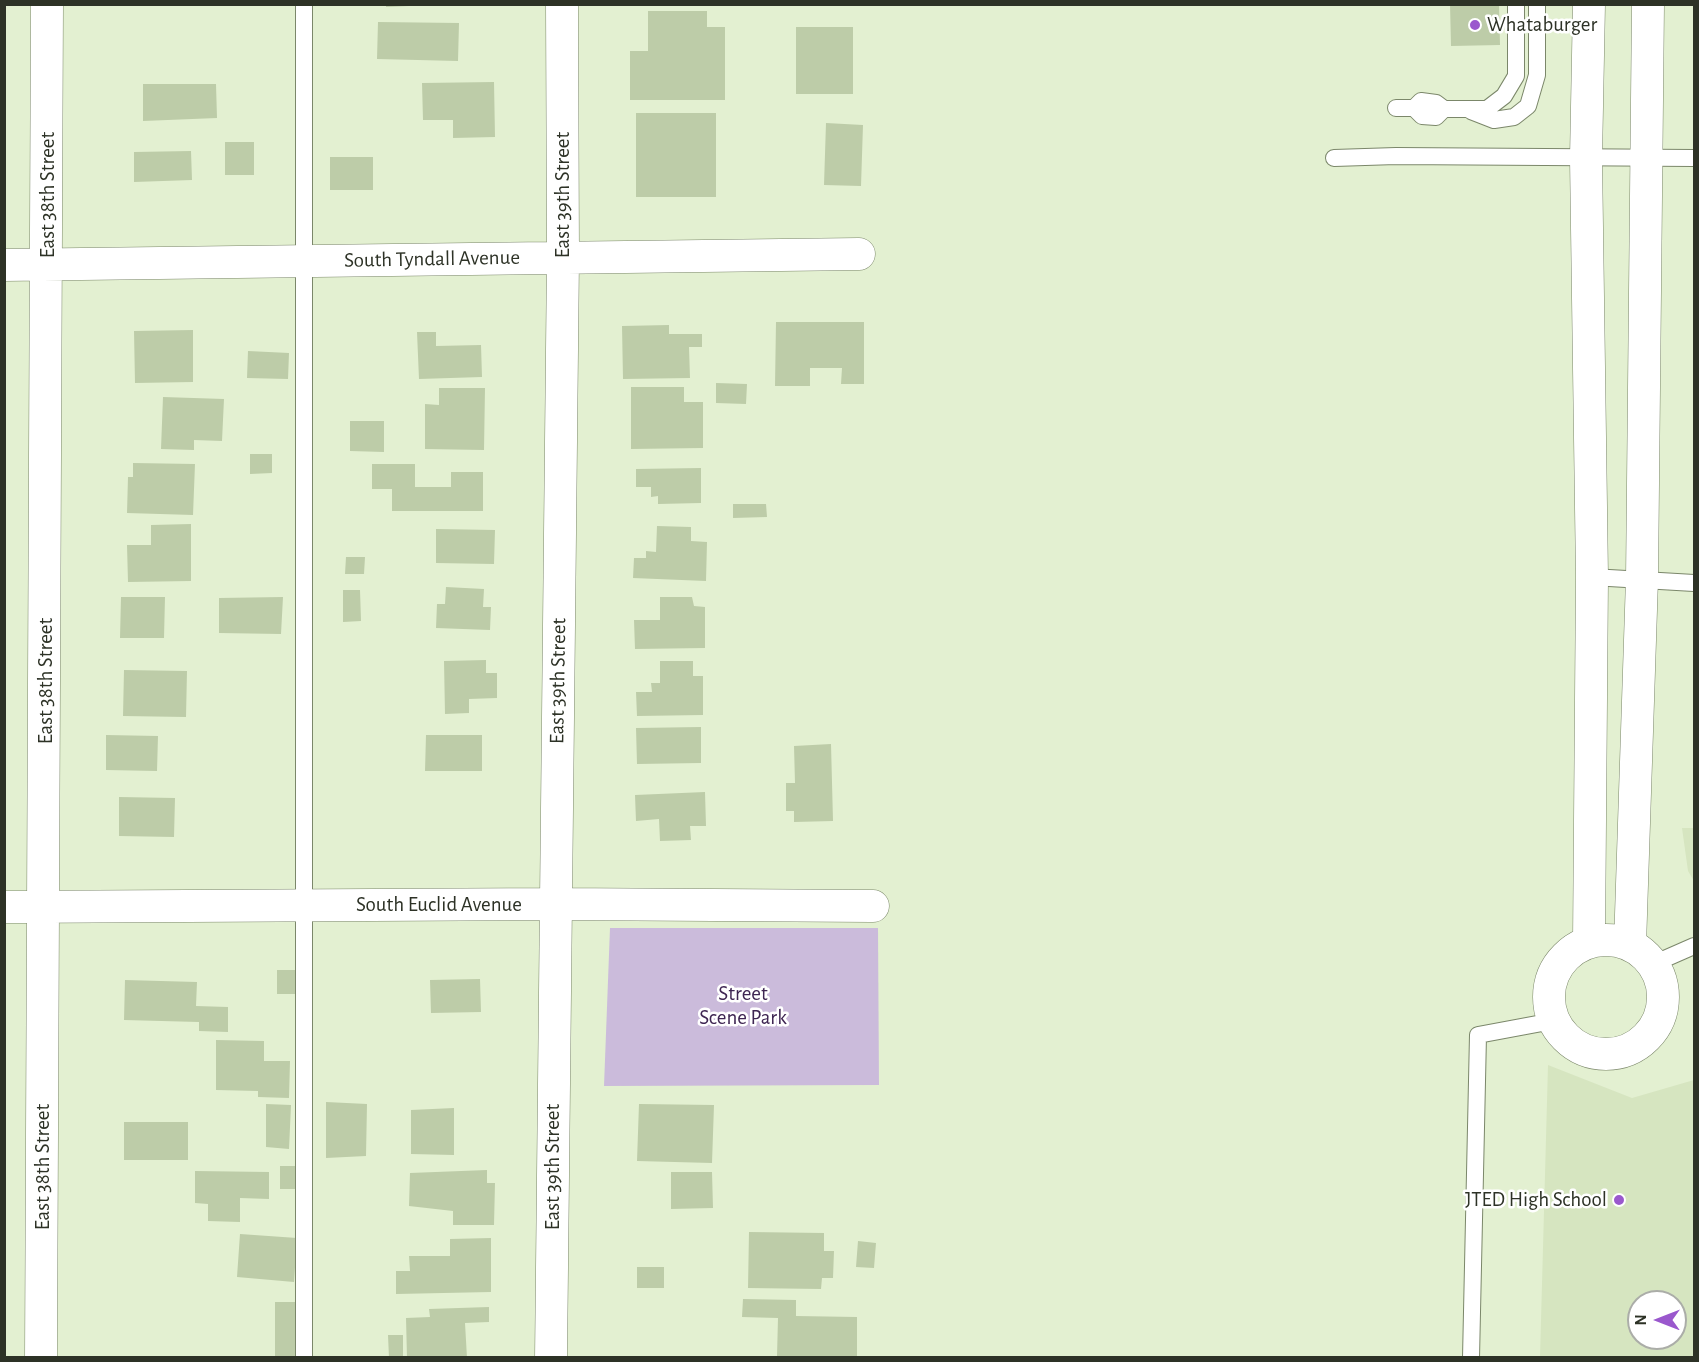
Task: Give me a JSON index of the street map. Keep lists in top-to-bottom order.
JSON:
{
  "streets": {
    "street": [
      "East 38th Street",
      "East 39th Street",
      "South Tyndall Avenue",
      "South Euclid Avenue"
    ]
  },
  "crossings": [
    ["East 38th Street", "South Tyndall Avenue"],
    ["East 38th Street", "South Euclid Avenue"],
    ["East 39th Street", "South Tyndall Avenue"],
    ["East 39th Street", "South Euclid Avenue"]
  ],
  "parks": ["Street Scene Park"],
  "places": ["Whataburger", "JTED High School"],
  "north": "left"
}
